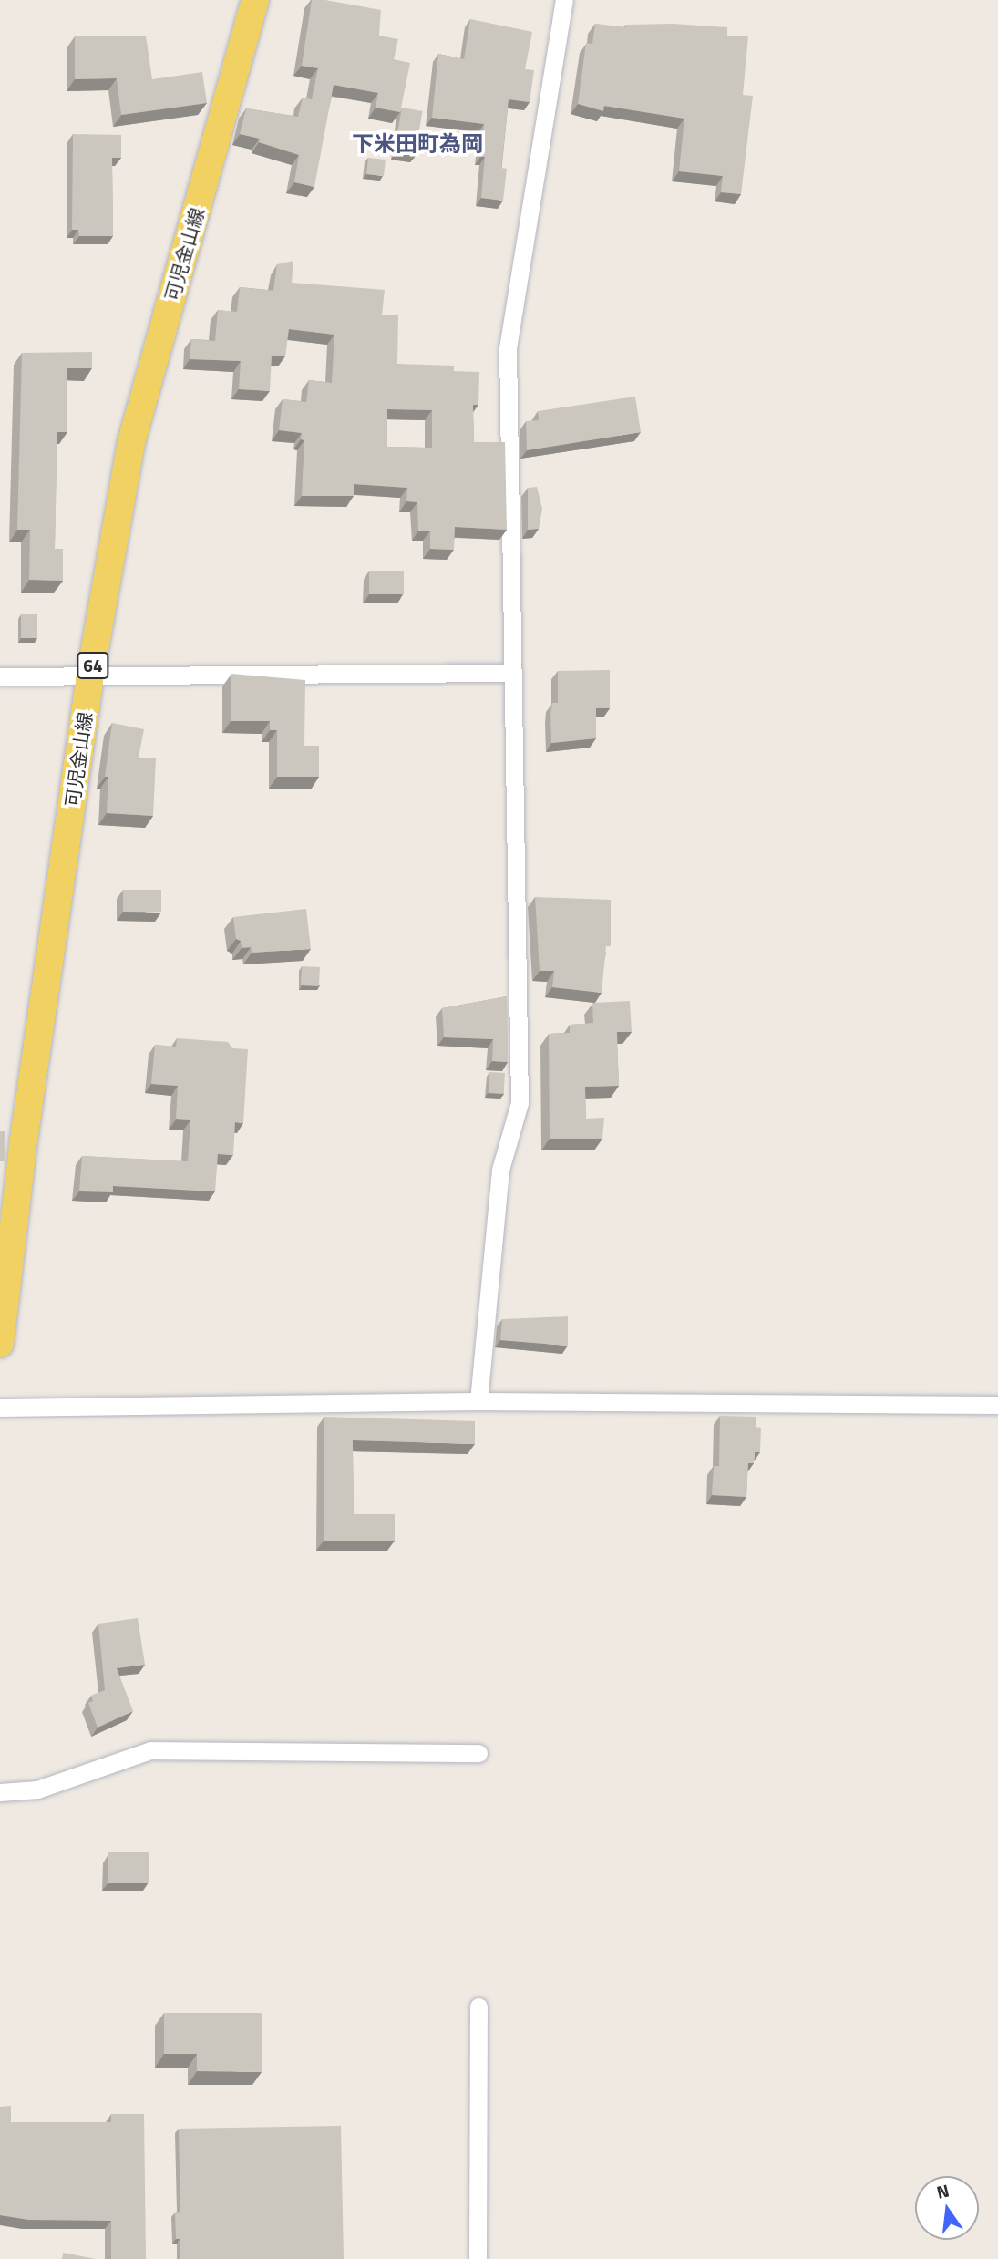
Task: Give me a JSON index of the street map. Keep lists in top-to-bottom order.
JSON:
{
  "streets": {
    "main road": ["可児金山線", "64"]
  },
  "districts": ["下米田町為岡"],
  "north": "top"
}
